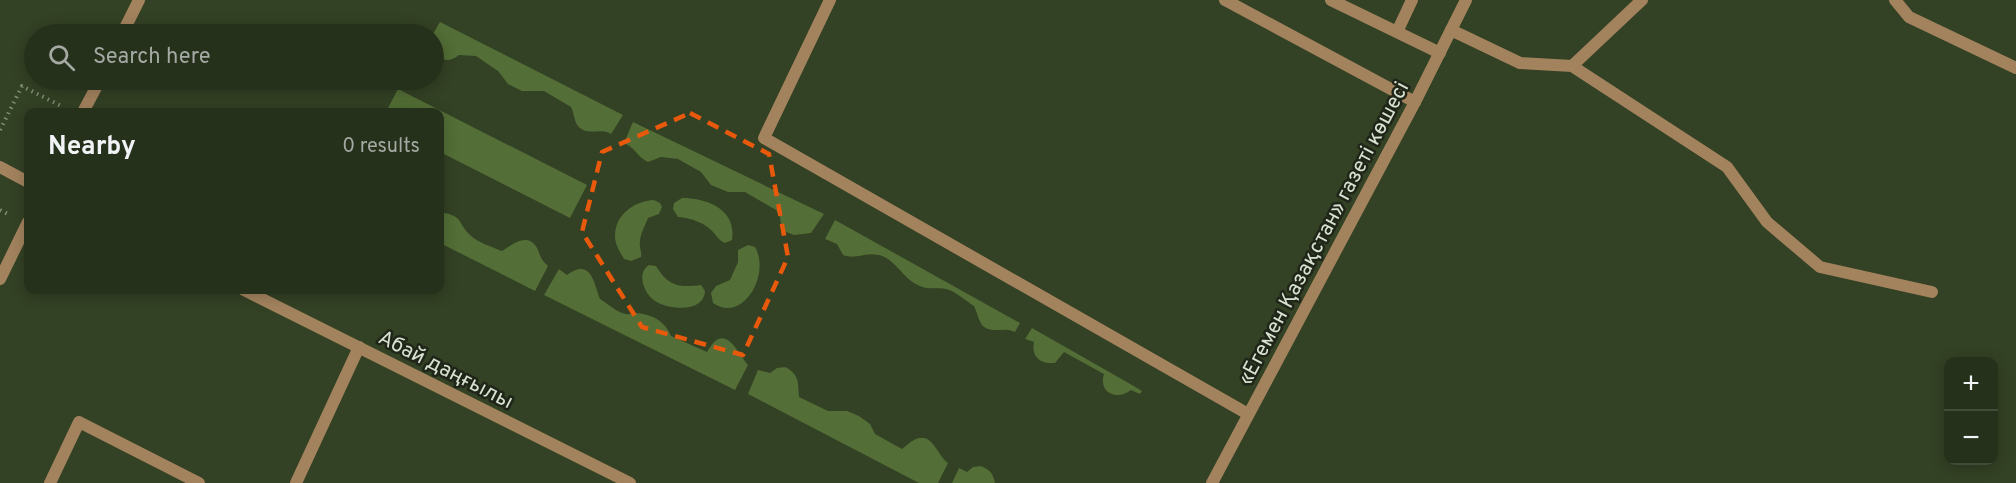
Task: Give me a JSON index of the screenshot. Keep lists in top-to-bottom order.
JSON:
{
  "streets": {
    "street": ["«Егемен Қазақстан» газеті көшесі", "Абай даңғылы"]
  },
  "page": {
    "search": "Search here",
    "heading": ["Nearby", "0 results"],
    "map_buttons": ["+", "−"]
  }
}
